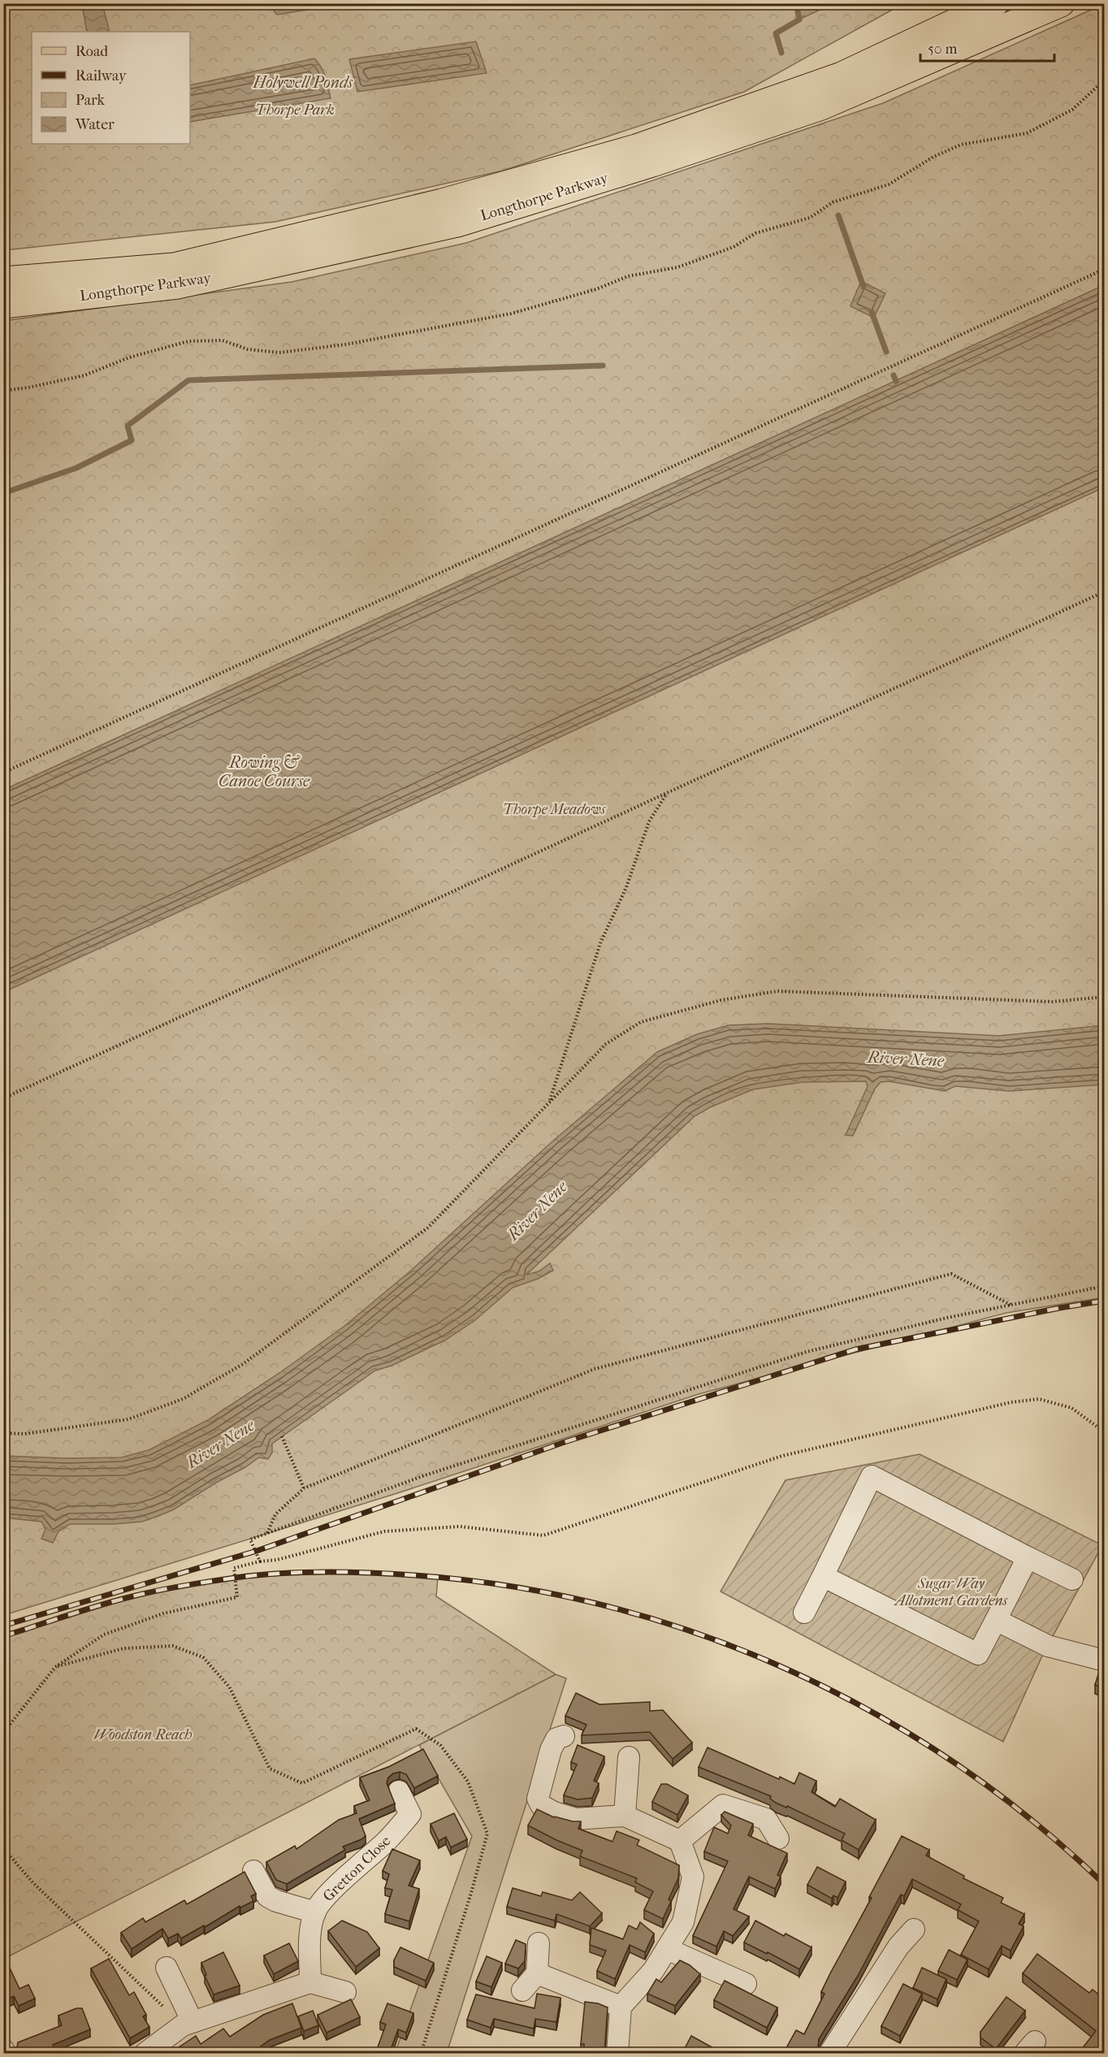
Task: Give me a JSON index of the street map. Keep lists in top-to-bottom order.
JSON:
{
  "streets": {
    "main road": ["Longthorpe Parkway"],
    "street": ["Gretton Close"]
  },
  "water": ["Holywell Ponds", "Rowing & Canoe Course", "River Nene"],
  "parks": [
    "Thorpe Park",
    "Thorpe Meadows",
    "Sugar Way Allotment Gardens",
    "Woodston Reach"
  ],
  "legend": [
    "Road",
    "Railway",
    "Park",
    "Water"
  ],
  "scale_bar": "50 m"
}
